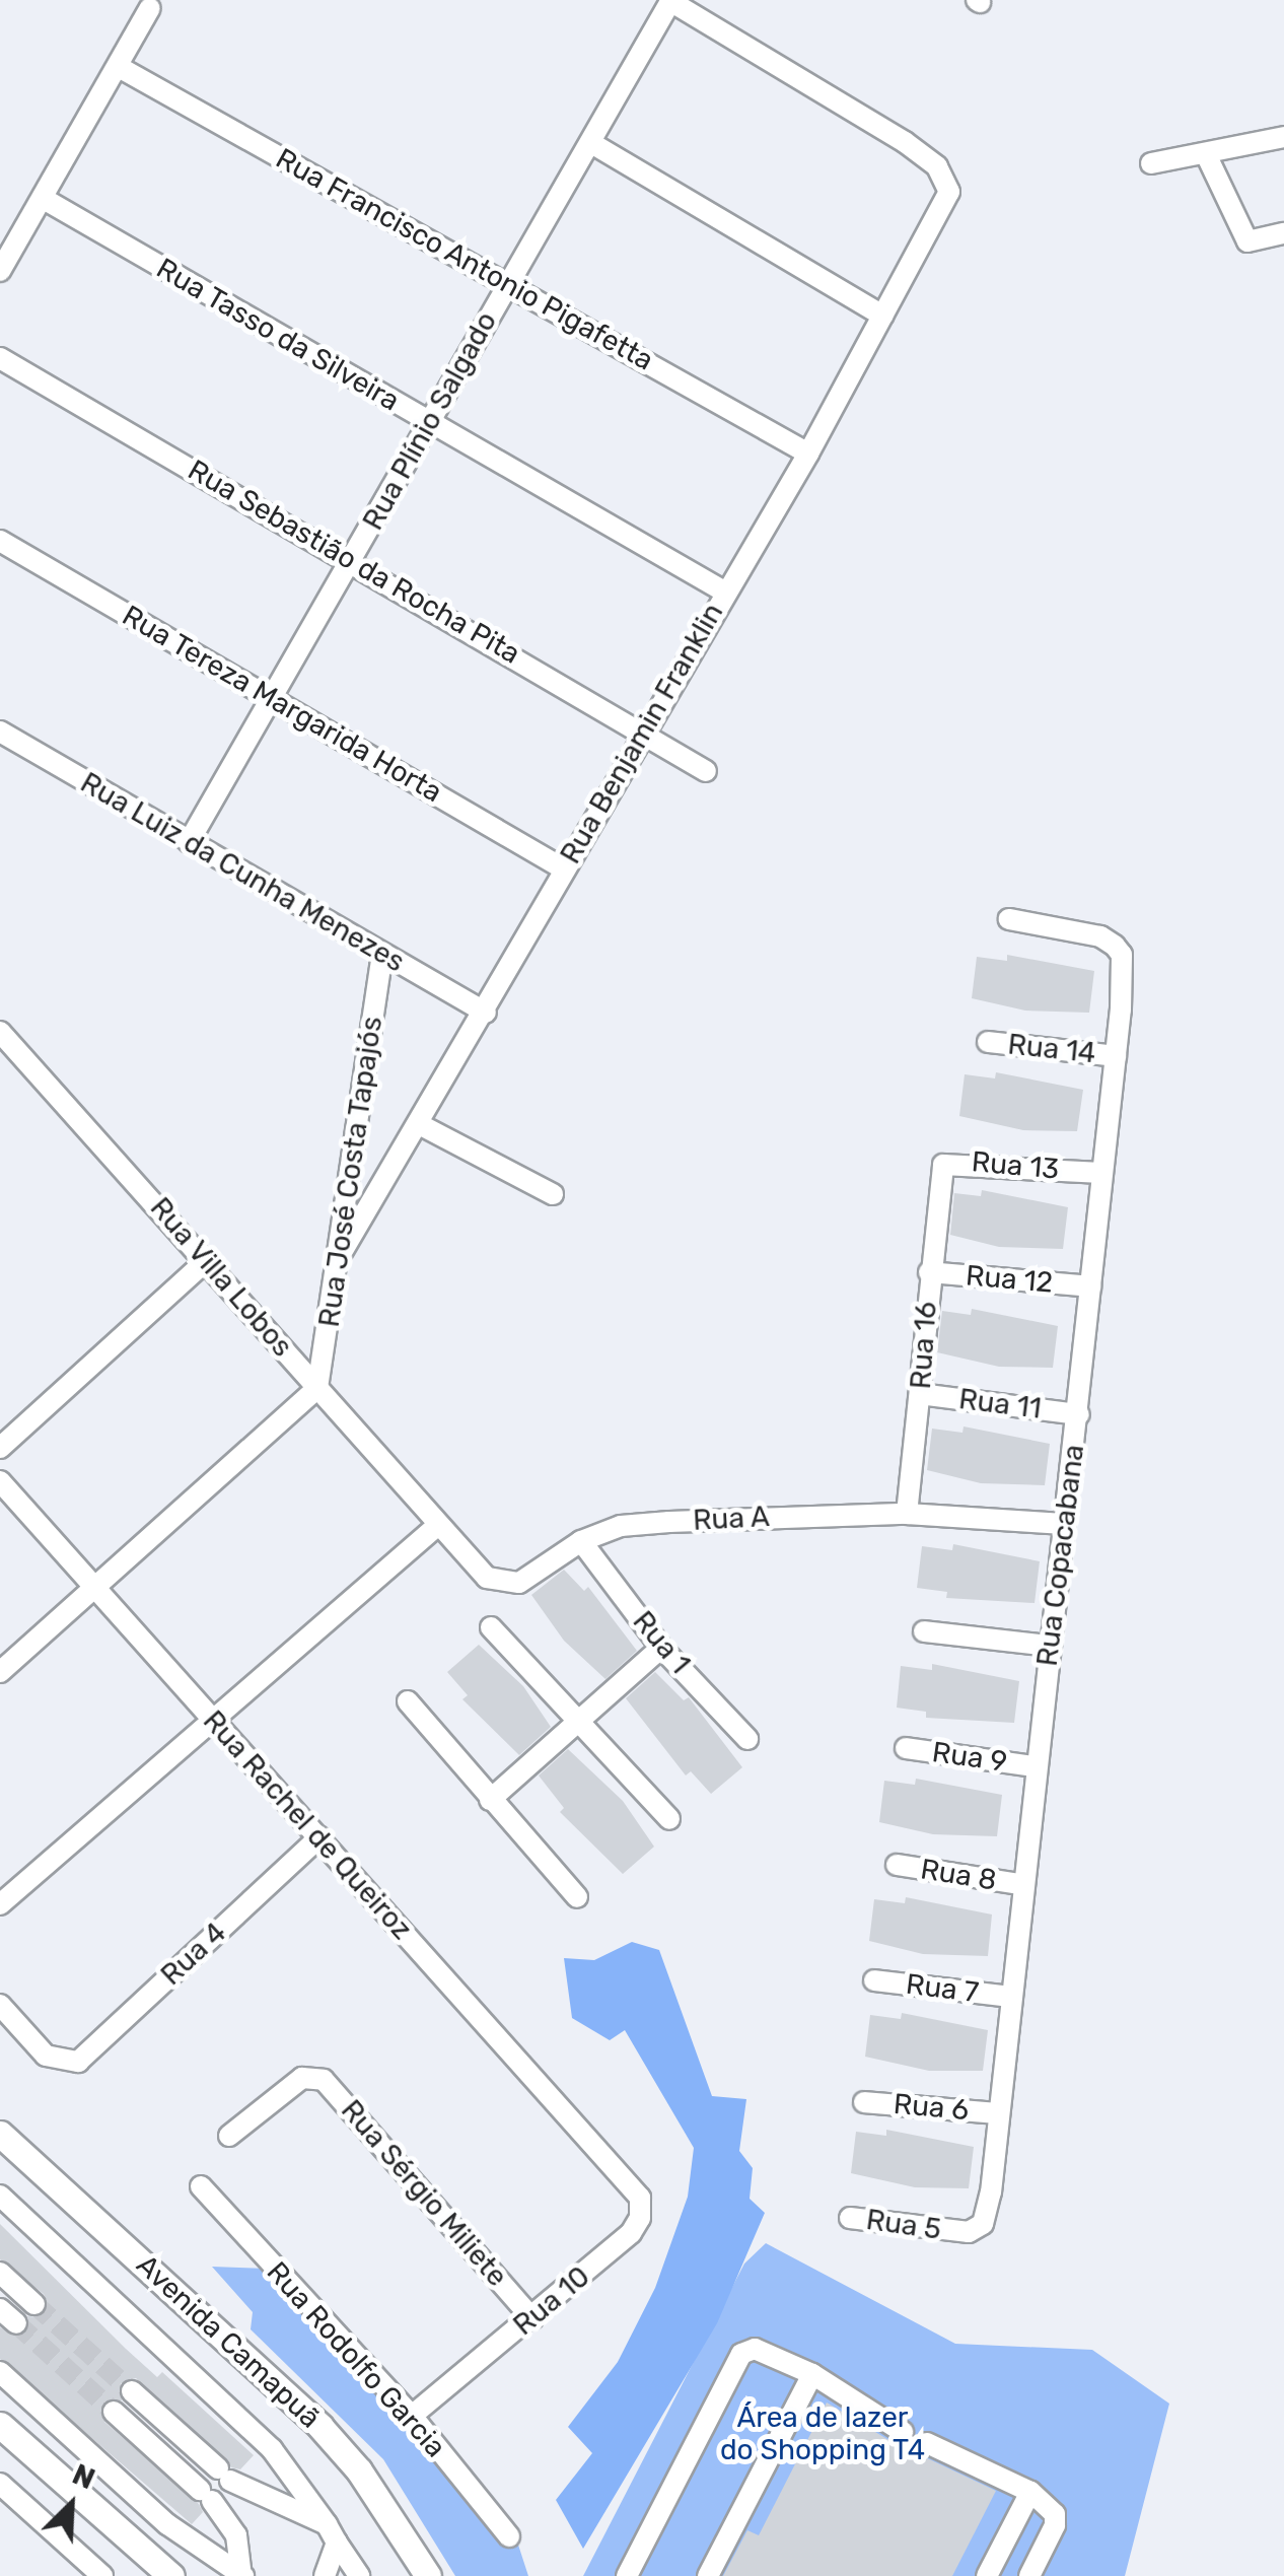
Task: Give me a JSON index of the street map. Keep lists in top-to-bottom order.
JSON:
{
  "streets": {
    "main road": ["Avenida Camapuã"],
    "street": [
      "Rua Francisco Antonio Pigafetta",
      "Rua Tasso da Silveira",
      "Rua Plínio Salgado",
      "Rua Sebastião da Rocha Pita",
      "Rua Tereza Margarida Horta",
      "Rua Benjamin Franklin",
      "Rua Luiz da Cunha Menezes",
      "Rua 14",
      "Rua 13",
      "Rua José Costa Tapajós",
      "Rua Villa Lobos",
      "Rua 12",
      "Rua 16",
      "Rua 11",
      "Rua A",
      "Rua Copacabana",
      "Rua 1",
      "Rua 9",
      "Rua Rachel de Queiroz",
      "Rua 8",
      "Rua 4",
      "Rua 7",
      "Rua 6",
      "Rua Sérgio Miliete",
      "Rua 5",
      "Rua 10",
      "Rua Rodolfo Garcia"
    ]
  },
  "crossings": [
    ["Rua Francisco Antonio Pigafetta", "Rua Plínio Salgado"],
    ["Rua Francisco Antonio Pigafetta", "Rua Benjamin Franklin"],
    ["Rua Tasso da Silveira", "Rua Plínio Salgado"],
    ["Rua Tasso da Silveira", "Rua Benjamin Franklin"],
    ["Rua Plínio Salgado", "Rua Sebastião da Rocha Pita"],
    ["Rua Plínio Salgado", "Rua Tereza Margarida Horta"],
    ["Rua Plínio Salgado", "Rua Benjamin Franklin"],
    ["Rua Plínio Salgado", "Rua Luiz da Cunha Menezes"],
    ["Rua Sebastião da Rocha Pita", "Rua Benjamin Franklin"],
    ["Rua Tereza Margarida Horta", "Rua Benjamin Franklin"],
    ["Rua Benjamin Franklin", "Rua Luiz da Cunha Menezes"],
    ["Rua Benjamin Franklin", "Rua José Costa Tapajós"],
    ["Rua Luiz da Cunha Menezes", "Rua José Costa Tapajós"],
    ["Rua 14", "Rua Copacabana"],
    ["Rua 13", "Rua 16"],
    ["Rua 13", "Rua Copacabana"],
    ["Rua José Costa Tapajós", "Rua Villa Lobos"],
    ["Rua Villa Lobos", "Rua A"],
    ["Rua 12", "Rua 16"],
    ["Rua 12", "Rua Copacabana"],
    ["Rua 16", "Rua 11"],
    ["Rua 16", "Rua A"],
    ["Rua 11", "Rua Copacabana"],
    ["Rua A", "Rua Copacabana"],
    ["Rua A", "Rua 1"],
    ["Rua Copacabana", "Rua 9"],
    ["Rua Copacabana", "Rua 8"],
    ["Rua Copacabana", "Rua 7"],
    ["Rua Copacabana", "Rua 6"],
    ["Rua Copacabana", "Rua 5"],
    ["Rua Rachel de Queiroz", "Rua 4"],
    ["Rua Rachel de Queiroz", "Rua 10"],
    ["Rua Sérgio Miliete", "Rua 10"],
    ["Rua 10", "Rua Rodolfo Garcia"]
  ],
  "parks": ["Área de lazer do Shopping T4"],
  "north": "top right"
}
